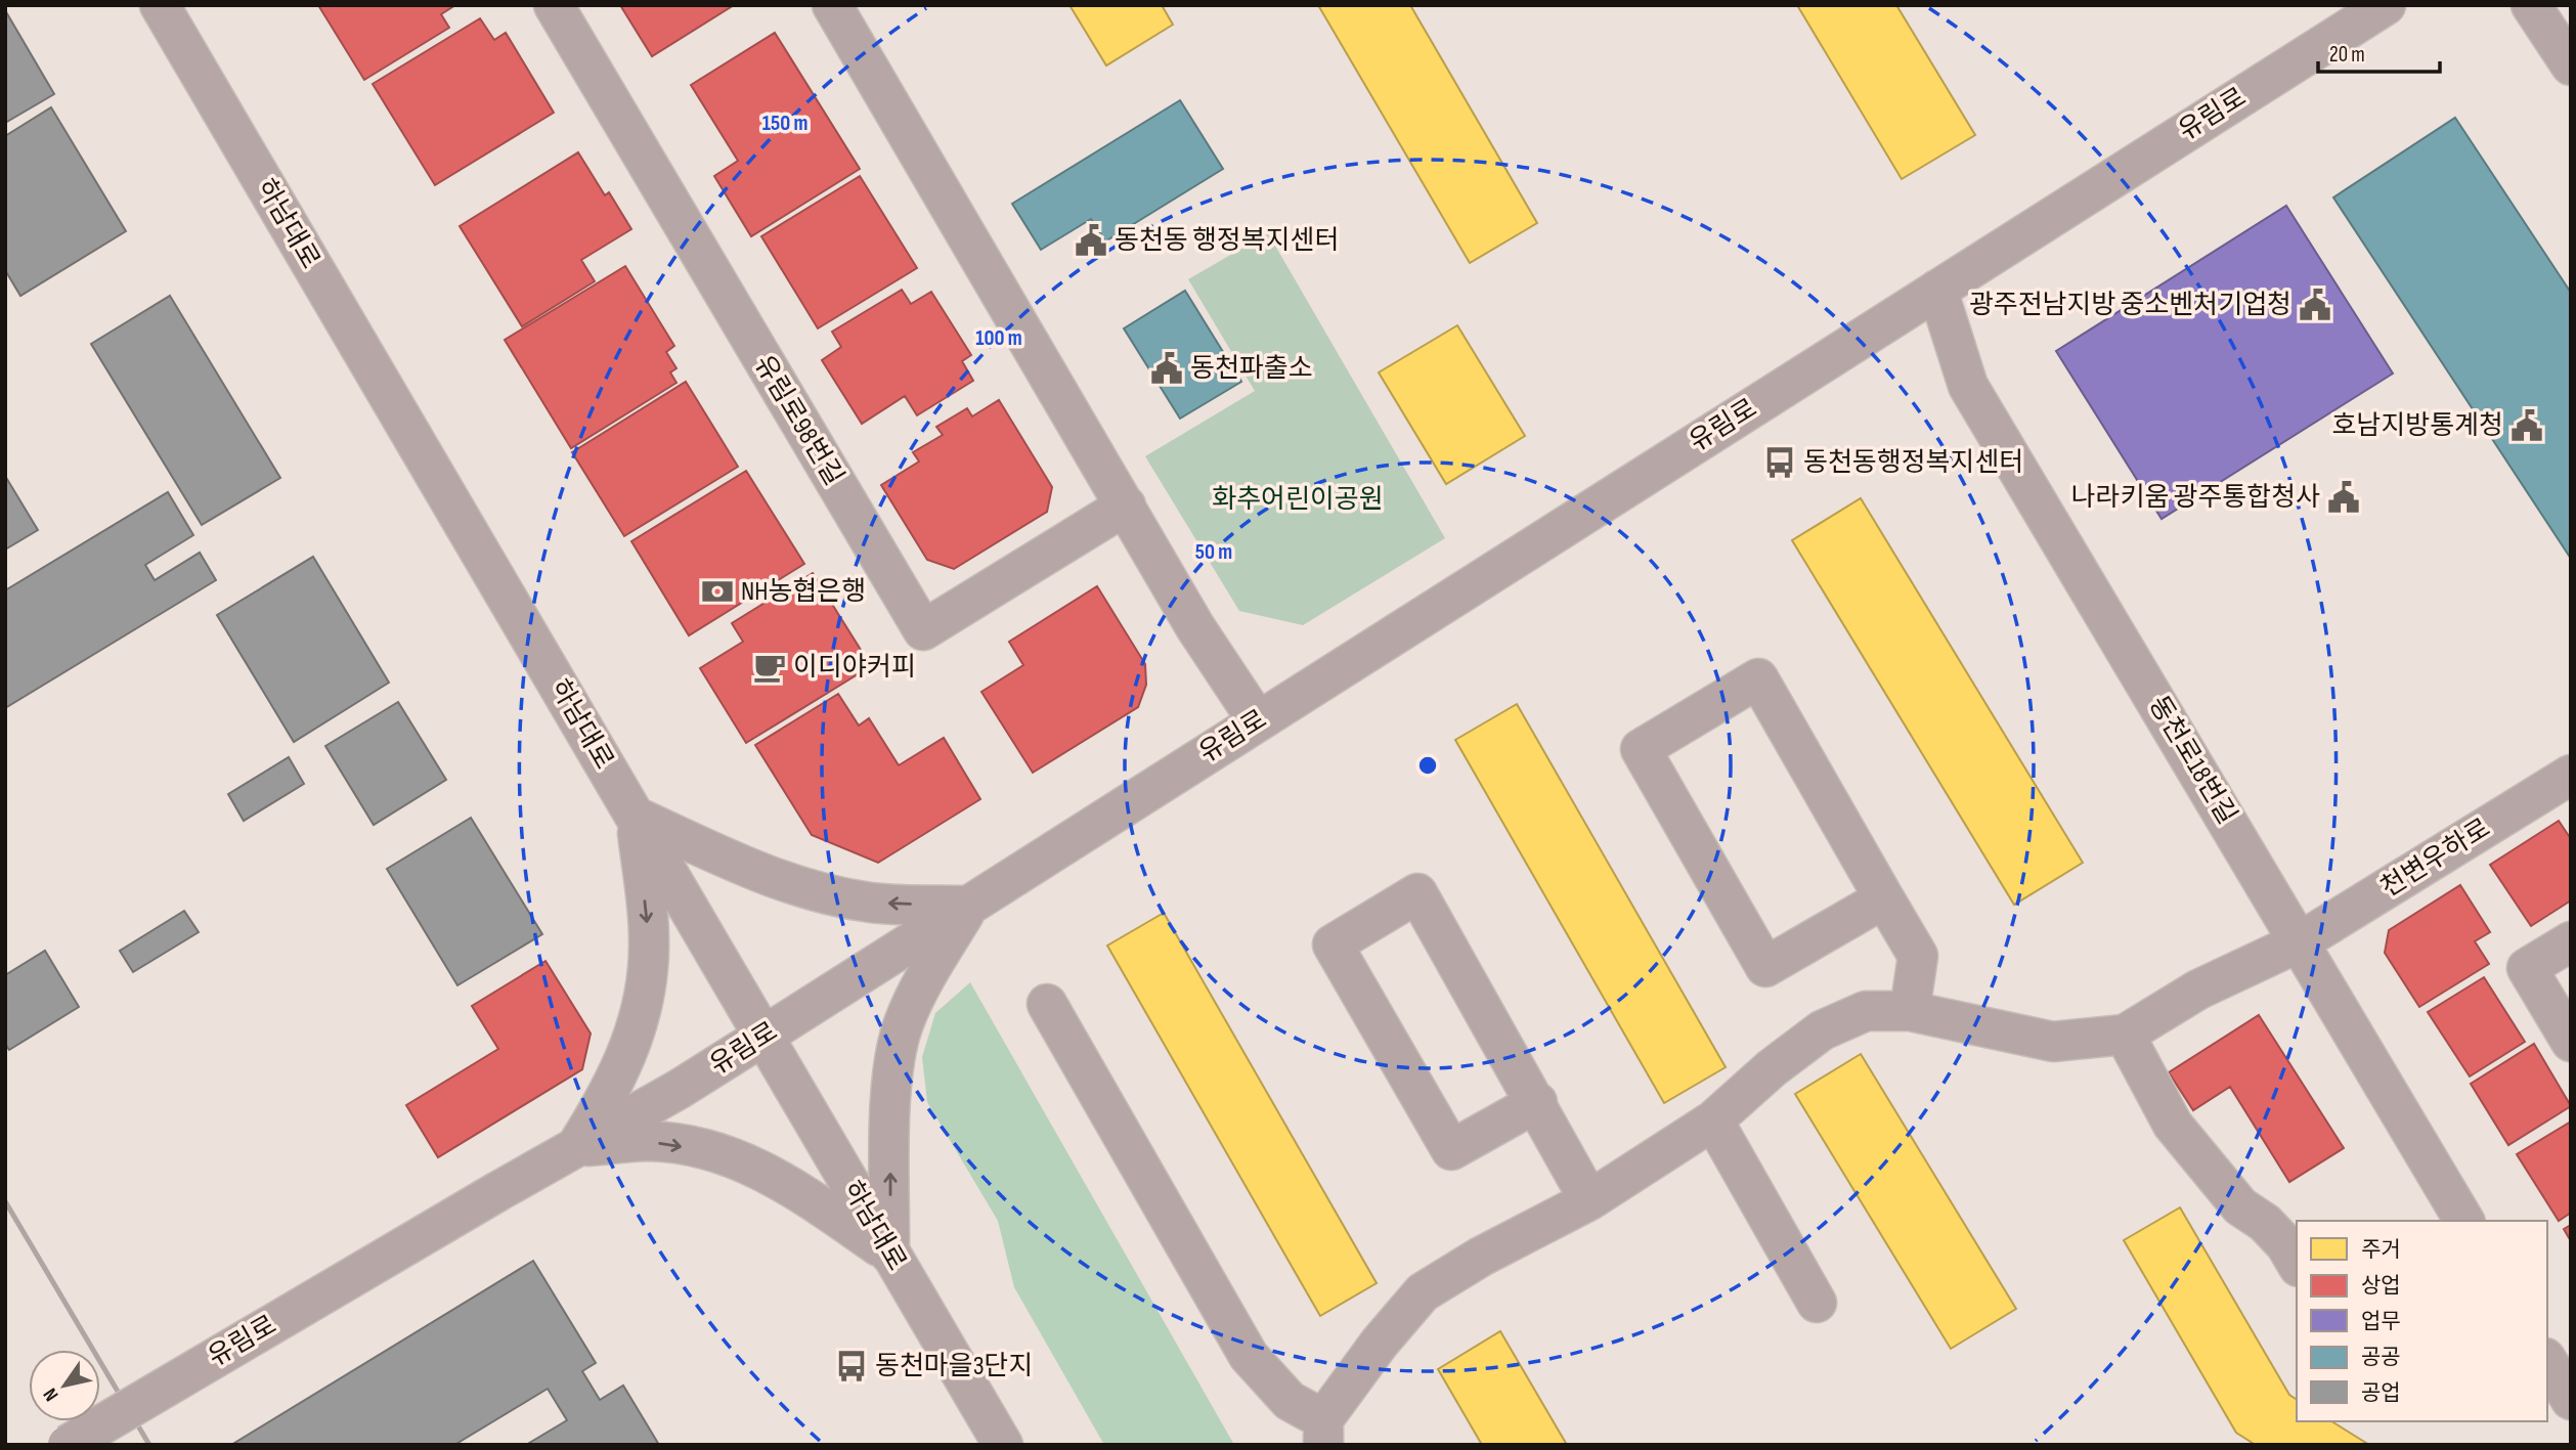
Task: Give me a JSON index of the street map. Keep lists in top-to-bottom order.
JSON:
{
  "streets": {
    "street": [
      "유림로",
      "하남대로",
      "유림로98번길",
      "동천로18번길",
      "천변우하로"
    ]
  },
  "crossings": [
    ["유림로", "하남대로"],
    ["유림로", "동천로18번길"],
    ["동천로18번길", "천변우하로"]
  ],
  "parks": ["화추어린이공원"],
  "places": {
    "public building": [
      "동천동 행정복지센터",
      "광주전남지방 중소벤처기업청",
      "동천파출소",
      "호남지방통계청",
      "나라키움 광주통합청사"
    ],
    "bus stop": ["동천동행정복지센터", "동천마을3단지"],
    "bank": ["NH농협은행"],
    "cafe": ["이디야커피"]
  },
  "legend": [
    "주거",
    "상업",
    "업무",
    "공공",
    "공업"
  ],
  "scale_bar": "20 m",
  "north": "bottom left",
  "rings": ["150 m", "100 m", "50 m"]
}
